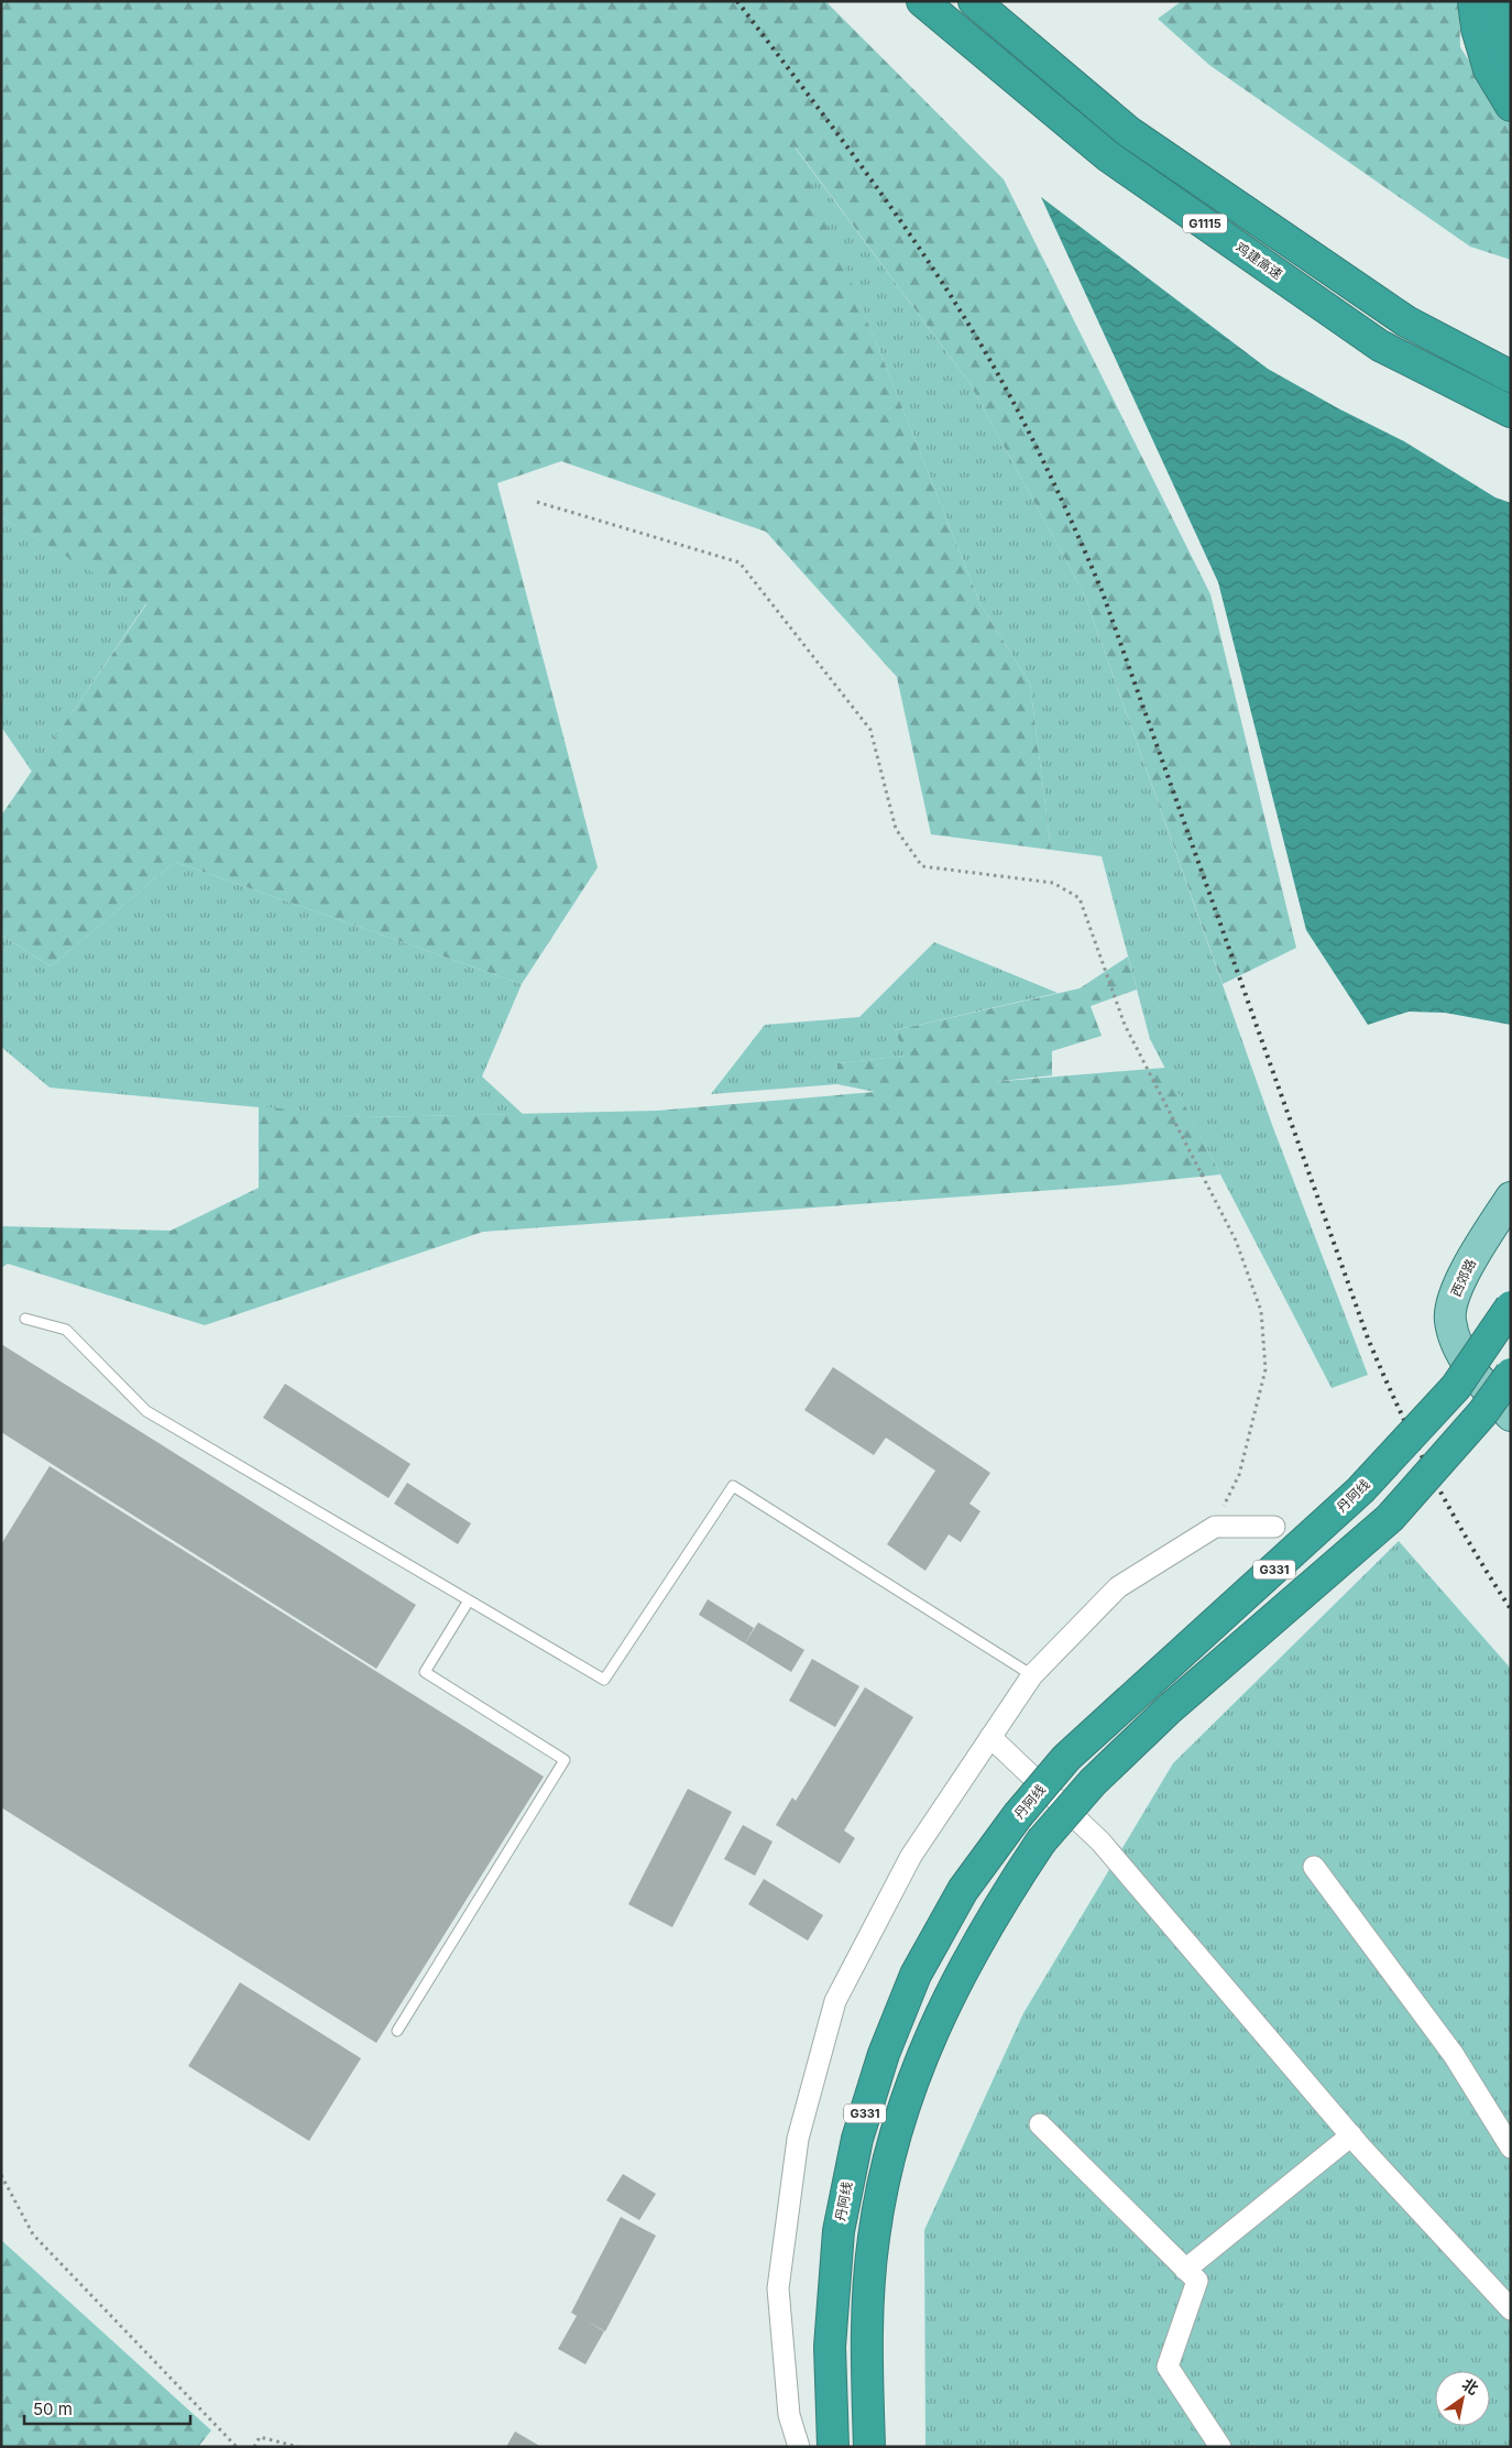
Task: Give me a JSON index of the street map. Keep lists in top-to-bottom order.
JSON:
{
  "streets": {
    "highway": [
      "G1115",
      "鸡建高速",
      "丹阿线",
      "G331"
    ],
    "main road": ["西郊路"]
  },
  "scale_bar": "50 m",
  "north": "top right"
}
